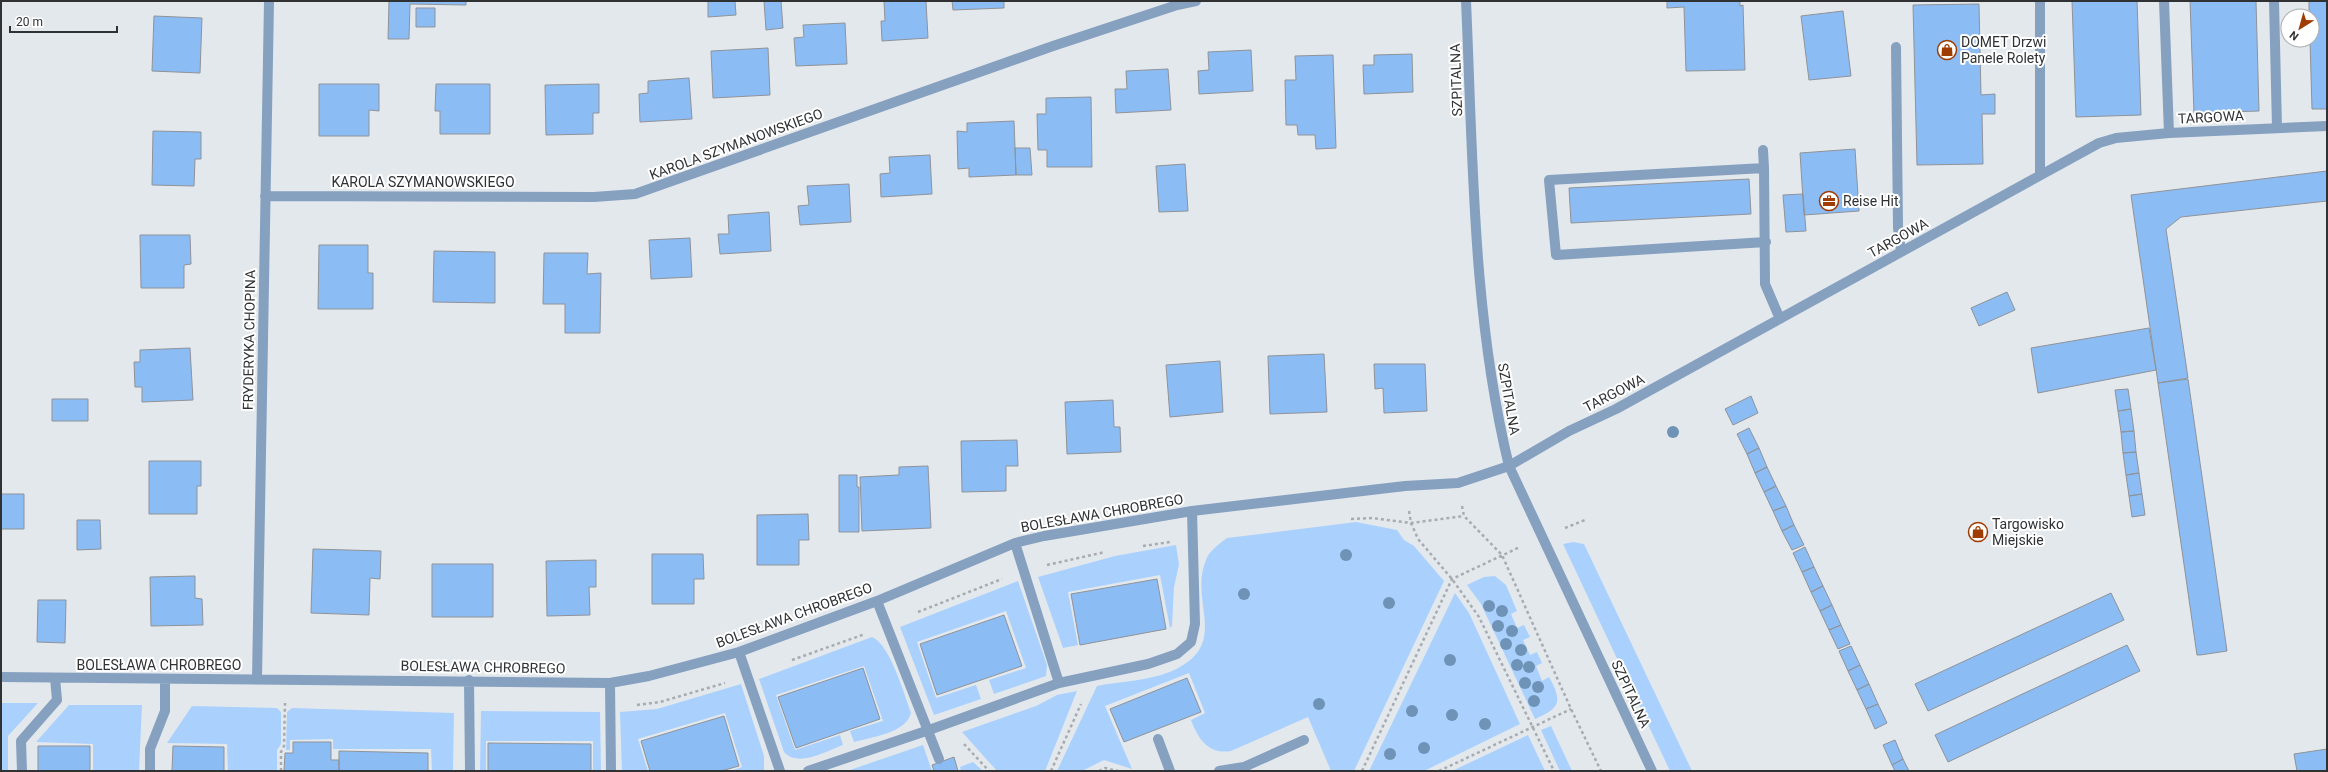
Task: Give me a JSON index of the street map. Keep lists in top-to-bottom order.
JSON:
{
  "streets": {
    "street": [
      "SZPITALNA",
      "TARGOWA",
      "KAROLA SZYMANOWSKIEGO",
      "FRYDERYKA CHOPINA",
      "BOLESŁAWA CHROBREGO"
    ]
  },
  "crossings": [
    ["SZPITALNA", "TARGOWA"],
    ["SZPITALNA", "BOLESŁAWA CHROBREGO"],
    ["TARGOWA", "BOLESŁAWA CHROBREGO"],
    ["KAROLA SZYMANOWSKIEGO", "FRYDERYKA CHOPINA"],
    ["FRYDERYKA CHOPINA", "BOLESŁAWA CHROBREGO"]
  ],
  "places": {
    "shop": ["DOMET Drzwi Panele Rolety", "Targowisko Miejskie"],
    "office": ["Reise Hit"]
  },
  "scale_bar": "20 m",
  "north": "bottom left"
}
